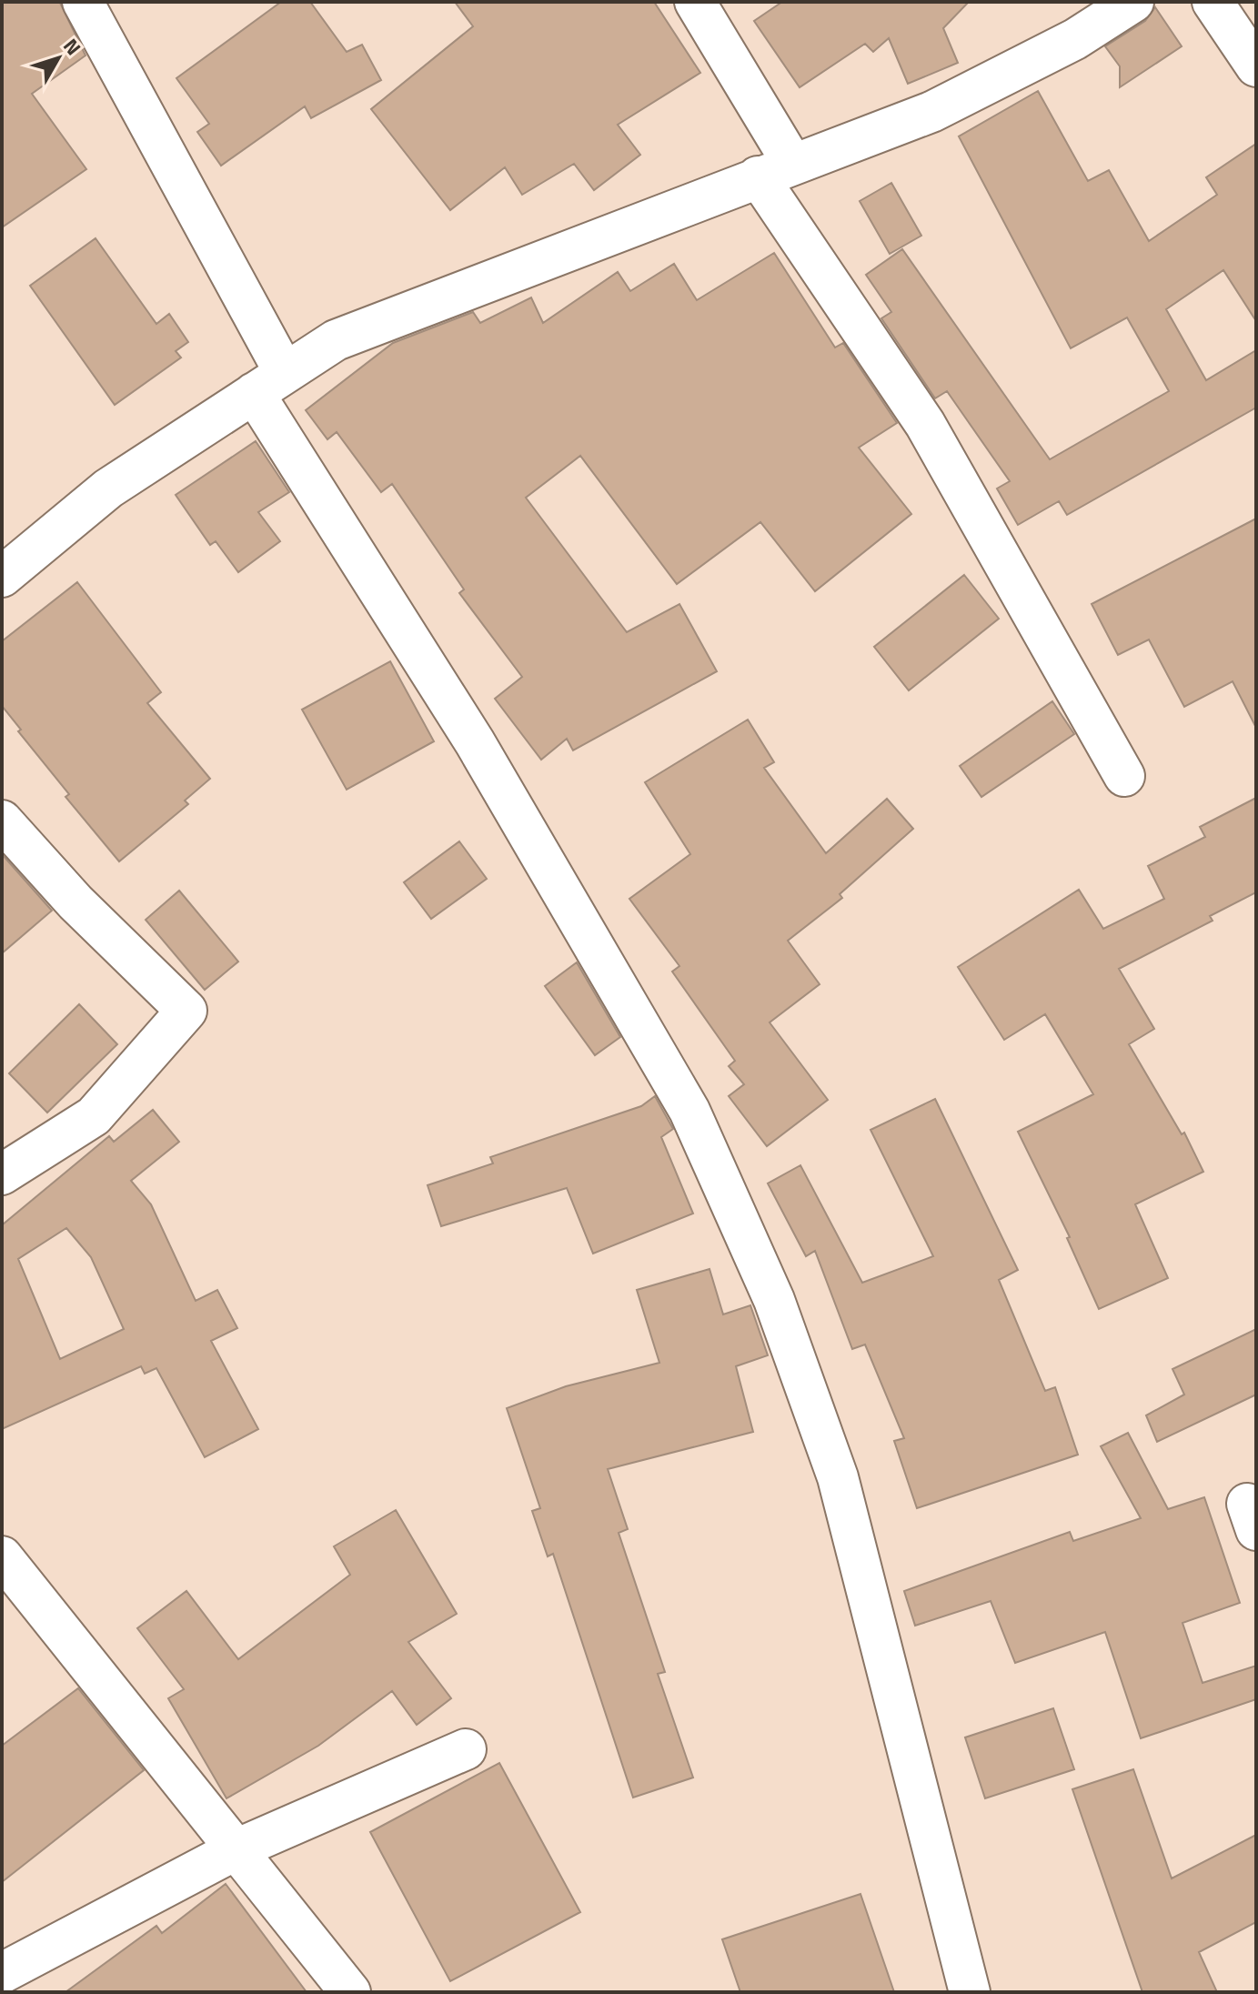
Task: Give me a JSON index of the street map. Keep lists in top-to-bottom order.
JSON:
{
  "north": "top right"
}
